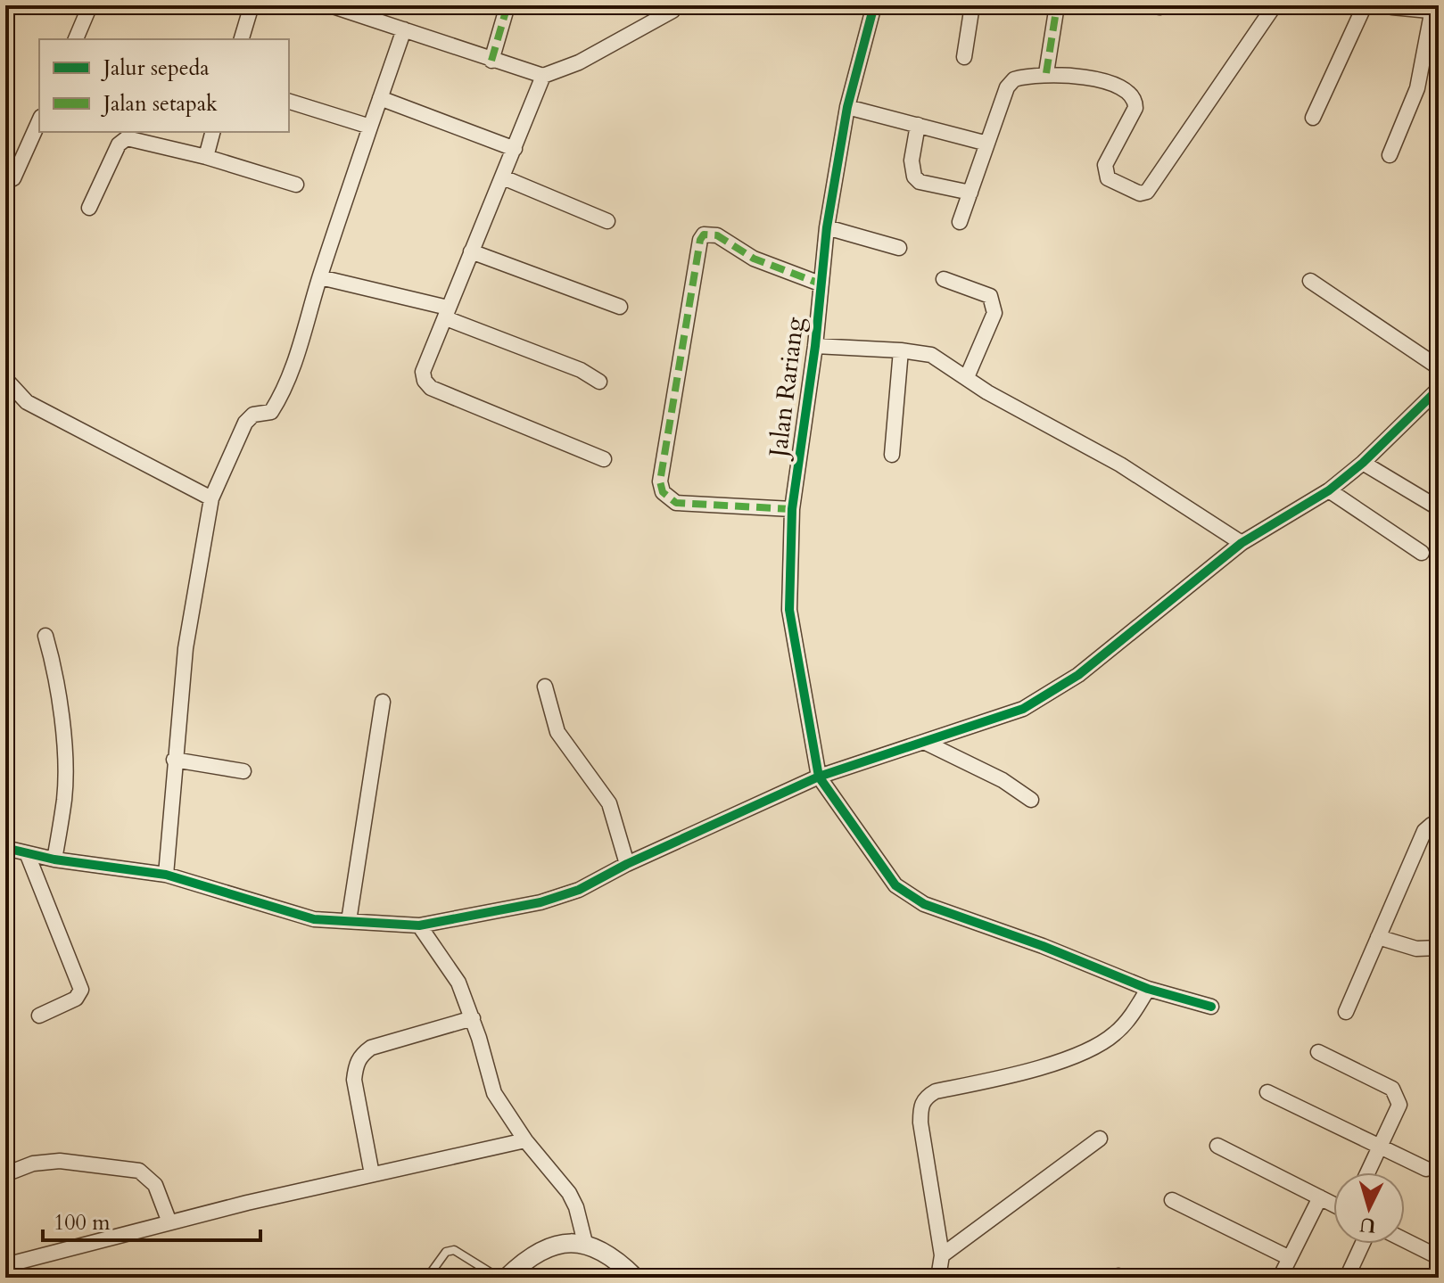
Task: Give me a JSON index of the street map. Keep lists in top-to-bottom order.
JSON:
{
  "streets": {
    "street": ["Jalan Rariang"]
  },
  "legend": ["Jalur sepeda", "Jalan setapak"],
  "scale_bar": "100 m",
  "north": "bottom"
}
